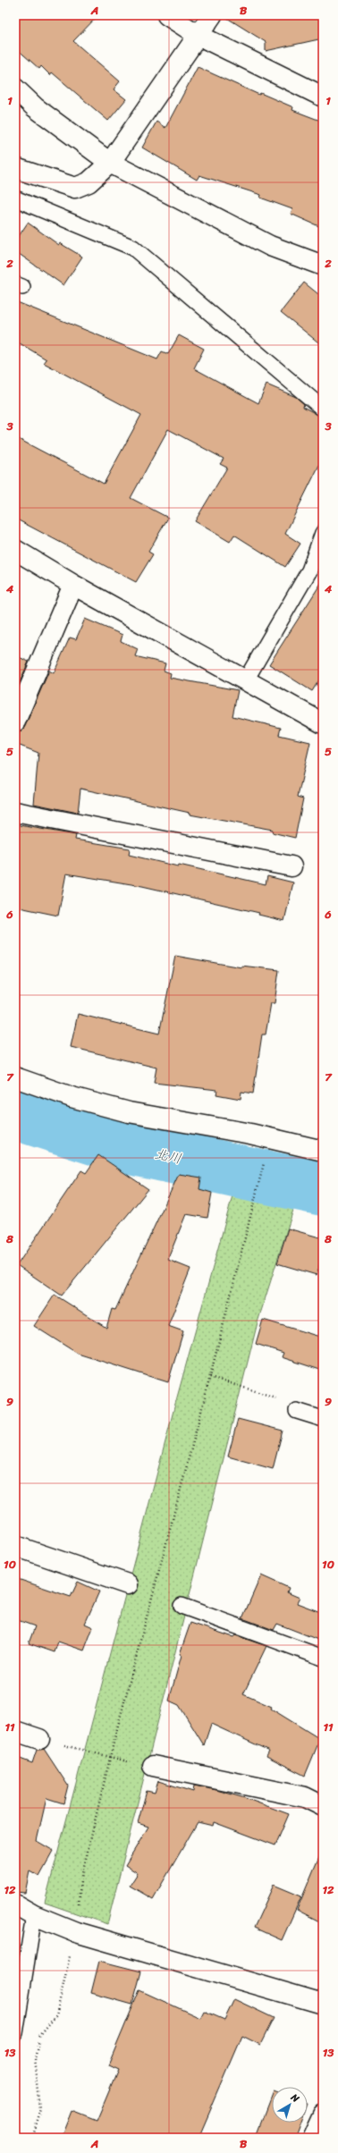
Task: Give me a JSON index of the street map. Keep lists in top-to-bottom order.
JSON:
{
  "water": ["北川"],
  "north": "top right",
  "grid": {
    "columns": ["A", "B"],
    "rows": [
      "1",
      "2",
      "3",
      "4",
      "5",
      "6",
      "7",
      "8",
      "9",
      "10",
      "11",
      "12",
      "13"
    ]
  }
}
